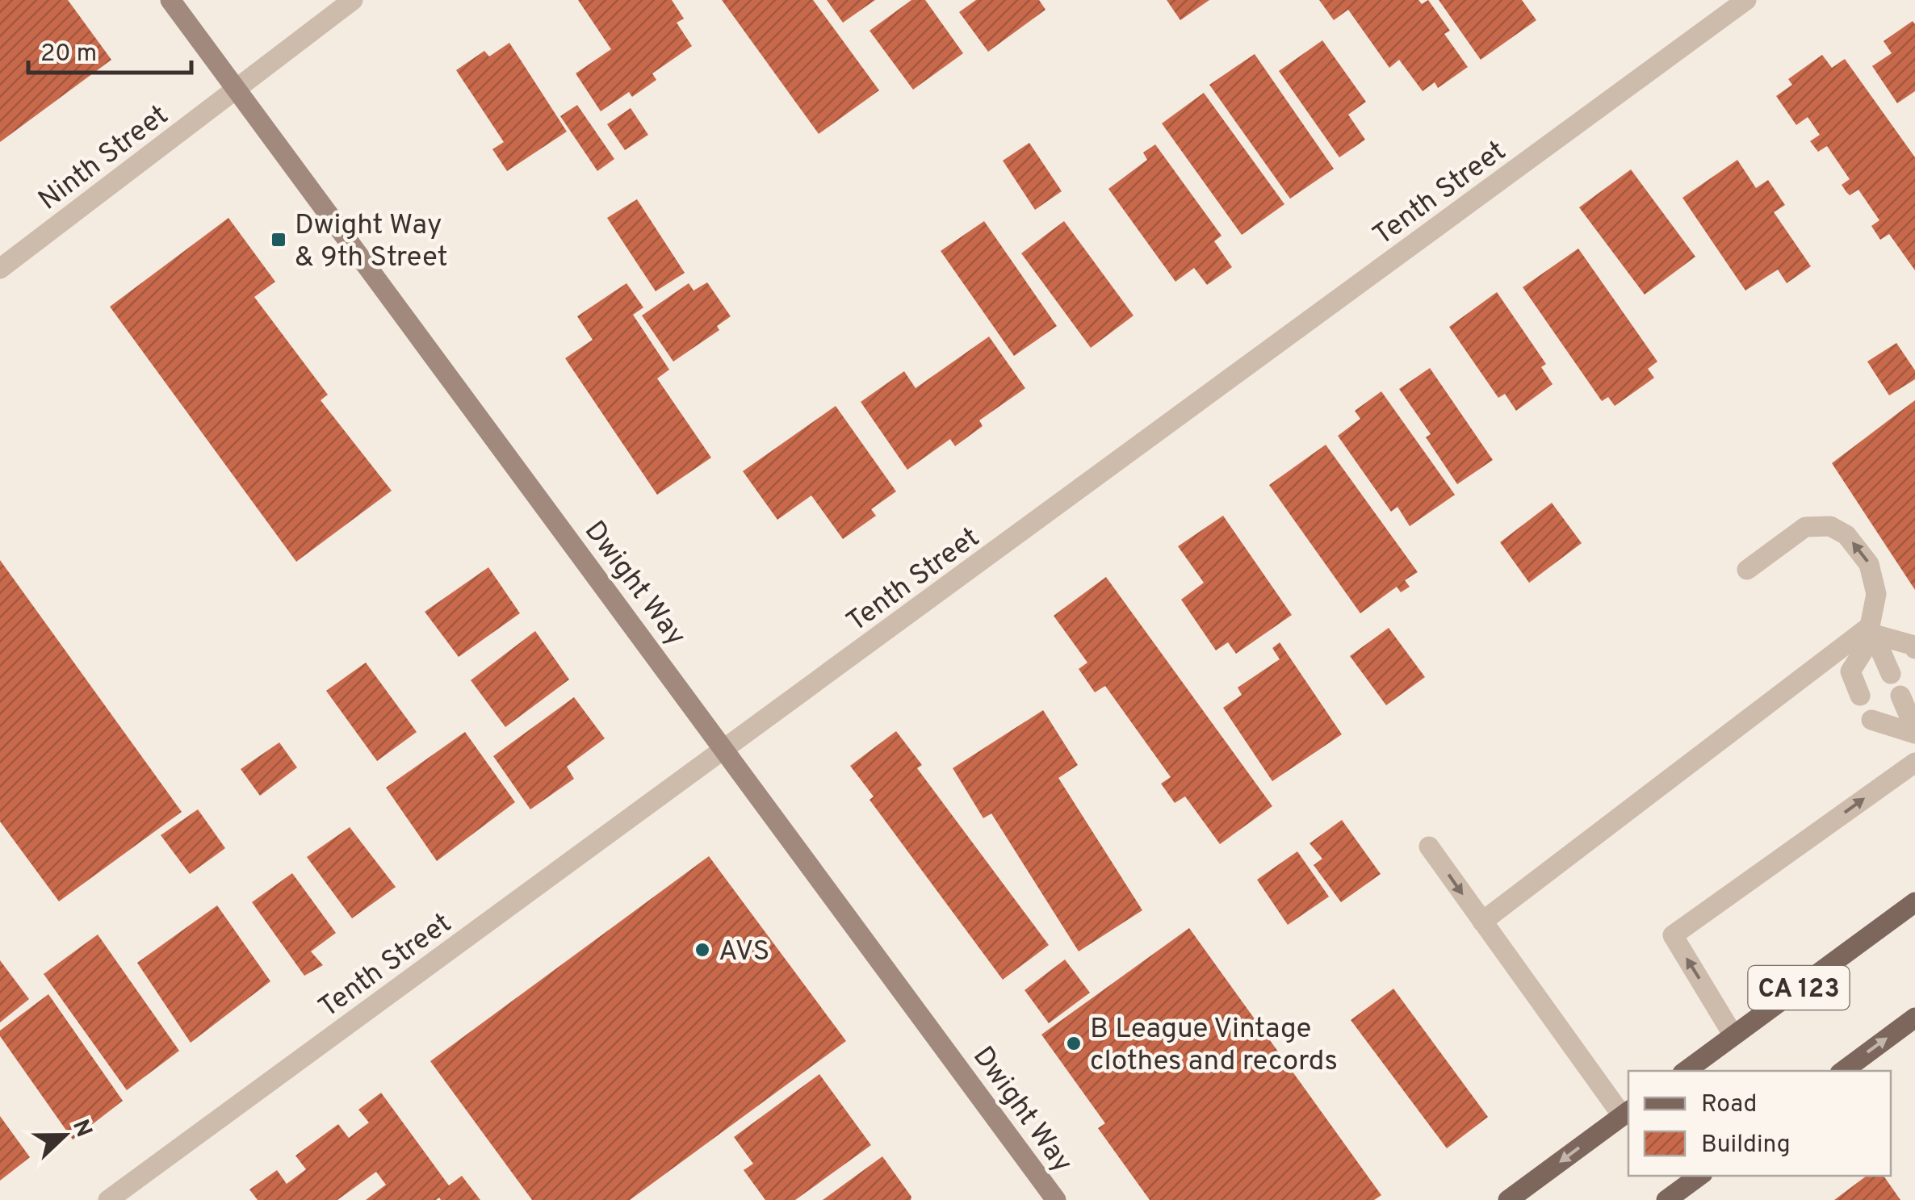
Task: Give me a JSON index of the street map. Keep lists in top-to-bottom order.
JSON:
{
  "streets": {
    "main road": ["CA 123"],
    "street": ["Ninth Street", "Tenth Street", "Dwight Way"]
  },
  "crossings": [
    ["Ninth Street", "Dwight Way"],
    ["Tenth Street", "Dwight Way"]
  ],
  "places": {
    "transit": ["Dwight Way & 9th Street"],
    "other": ["AVS", "B League Vintage clothes and records"]
  },
  "legend": ["Road", "Building"],
  "scale_bar": "20 m",
  "north": "right"
}
